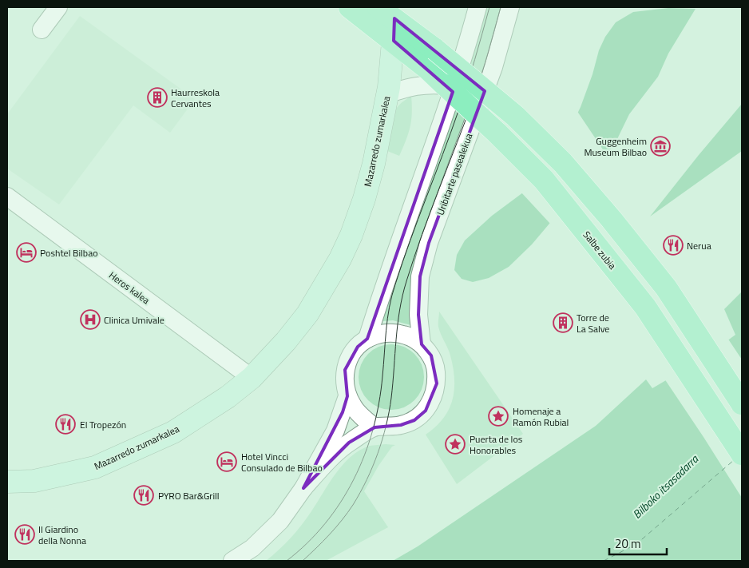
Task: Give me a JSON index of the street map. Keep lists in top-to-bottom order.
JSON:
{
  "streets": {
    "main road": ["Mazarredo zumarkalea", "Salbe zubia"],
    "street": ["Uribitarte pasealekua", "Heros kalea"]
  },
  "crossings": [
    ["Mazarredo zumarkalea", "Heros kalea"]
  ],
  "water": ["Bilboko itsasadarra"],
  "places": {
    "building": ["Haurreskola Cervantes", "Torre de La Salve"],
    "museum": ["Guggenheim Museum Bilbao"],
    "restaurant": [
      "Nerua",
      "El Tropezón",
      "PYRO Bar&Grill",
      "Il Giardino della Nonna"
    ],
    "hotel": ["Poshtel Bilbao", "Hotel Vincci Consulado de Bilbao"],
    "hospital": ["Clinica Umivale"],
    "place": ["Homenaje a Ramón Rubial", "Puerta de los Honorables"]
  },
  "scale_bar": "20 m"
}
